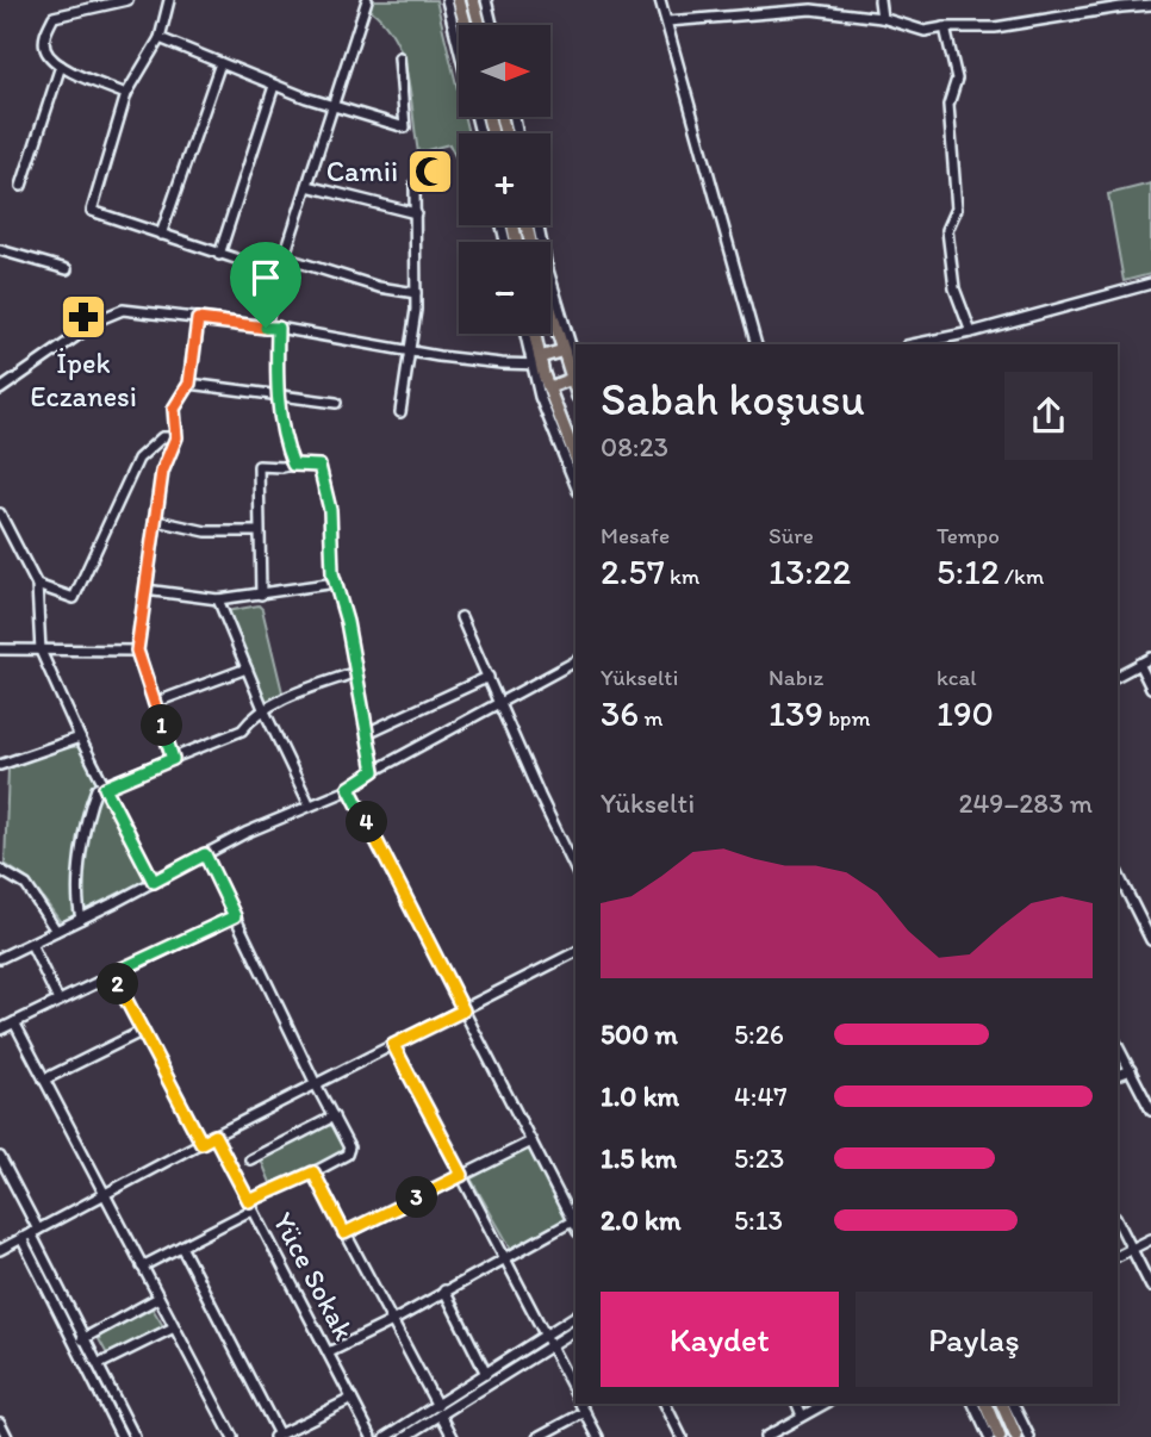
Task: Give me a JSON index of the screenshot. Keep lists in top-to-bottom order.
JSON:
{
  "streets": {
    "street": ["Yüce Sokak"]
  },
  "places": {
    "mosque": ["Camii"],
    "pharmacy": ["İpek Eczanesi"]
  },
  "north": "right",
  "page": {
    "map_buttons": ["+", "−"],
    "heading": ["Sabah koşusu", "08:23"],
    "stats": [
      ["Mesafe", "2.57 km"],
      ["Süre", "13:22"],
      ["Tempo", "5:12 /km"],
      ["Yükselti", "36 m"],
      ["Nabız", "139 bpm"],
      ["kcal", "190"]
    ],
    "pins": [
      "1",
      "4",
      "2",
      "3"
    ],
    "chart": ["Yükselti", "249–283 m"],
    "list": [
      {
        "name": "500 m",
        "note": "5:26"
      },
      {
        "name": "1.0 km",
        "note": "4:47"
      },
      {
        "name": "1.5 km",
        "note": "5:23"
      },
      {
        "name": "2.0 km",
        "note": "5:13"
      }
    ],
    "buttons": ["Kaydet", "Paylaş"]
  }
}
